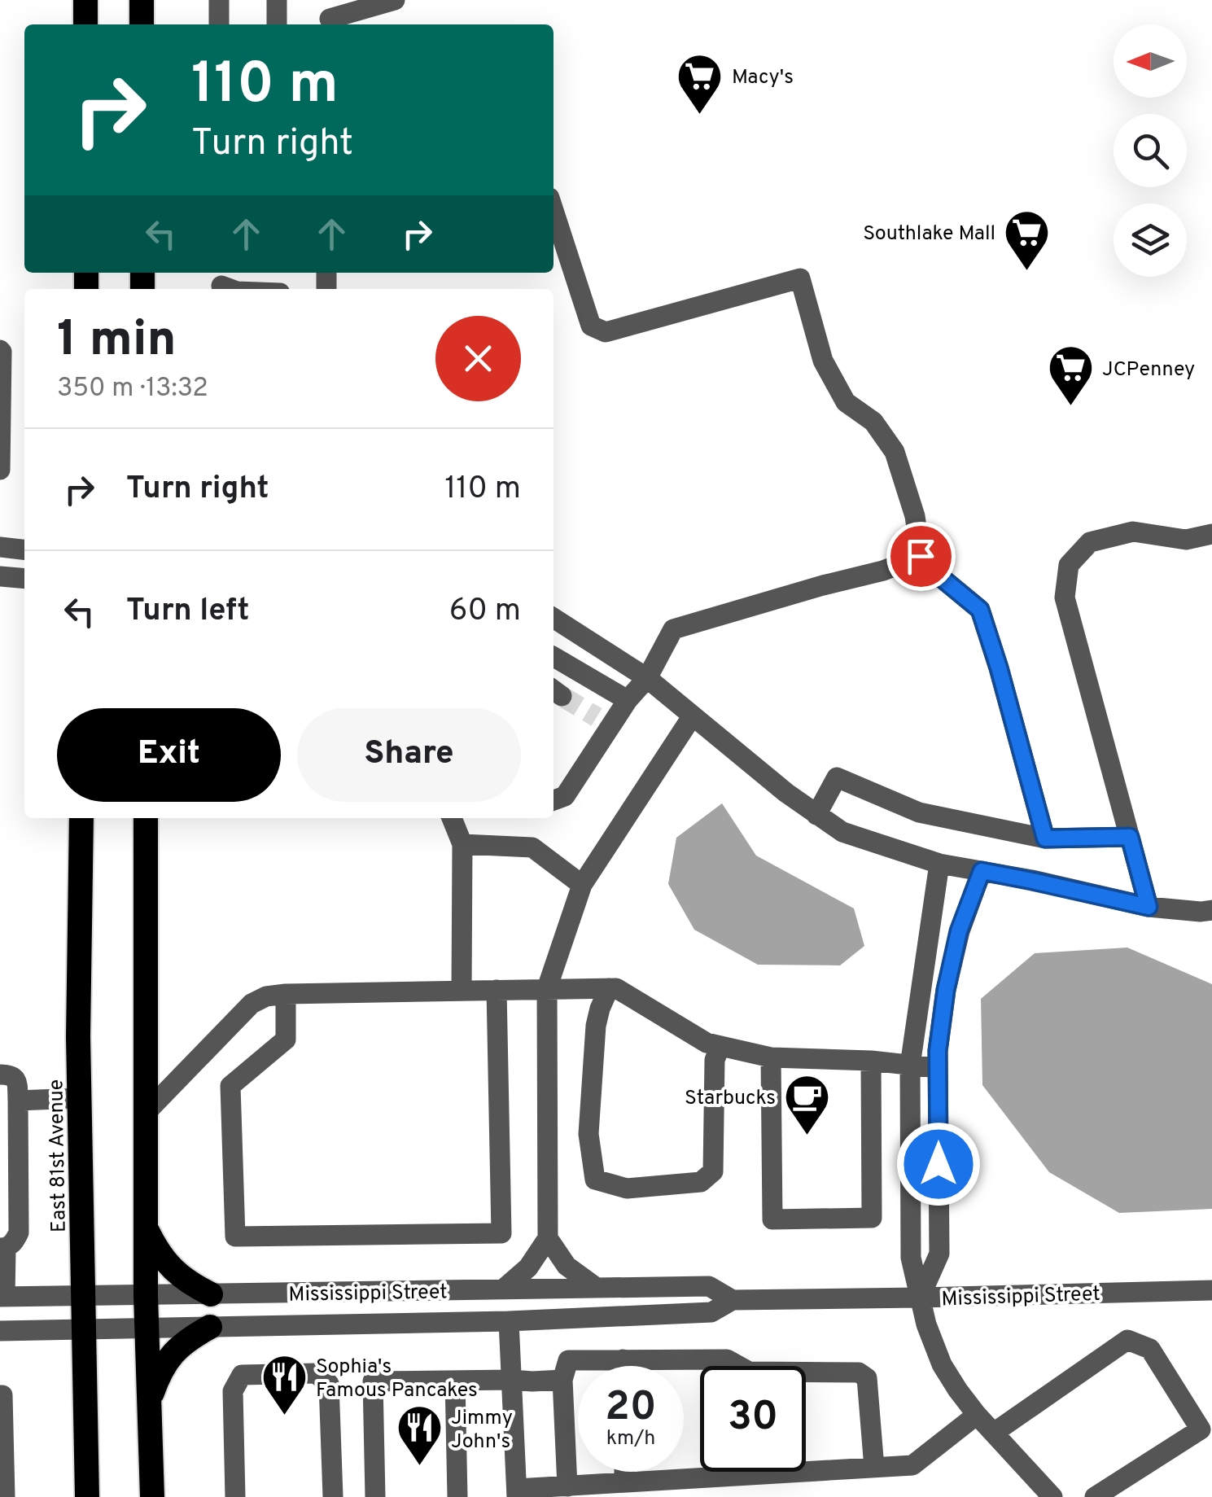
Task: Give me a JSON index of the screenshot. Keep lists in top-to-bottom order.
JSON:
{
  "streets": {
    "highway": ["East 81st Avenue"],
    "street": ["Mississippi Street"]
  },
  "crossings": [
    ["East 81st Avenue", "Mississippi Street"]
  ],
  "places": {
    "supermarket": ["Macy's", "Southlake Mall", "JCPenney"],
    "cafe": ["Starbucks"],
    "restaurant": ["Sophia's Famous Pancakes", "Jimmy John's"]
  },
  "north": "left",
  "page": {
    "turn": ["110 m", "Turn right"],
    "heading": ["1 min", "350 m · 13:32"],
    "list": [
      {
        "name": "Turn right",
        "value": "110 m"
      },
      {
        "name": "Turn left",
        "value": "60 m"
      }
    ],
    "buttons": ["Exit", "Share"],
    "speed": "20 km/h",
    "limit": "30"
  }
}
